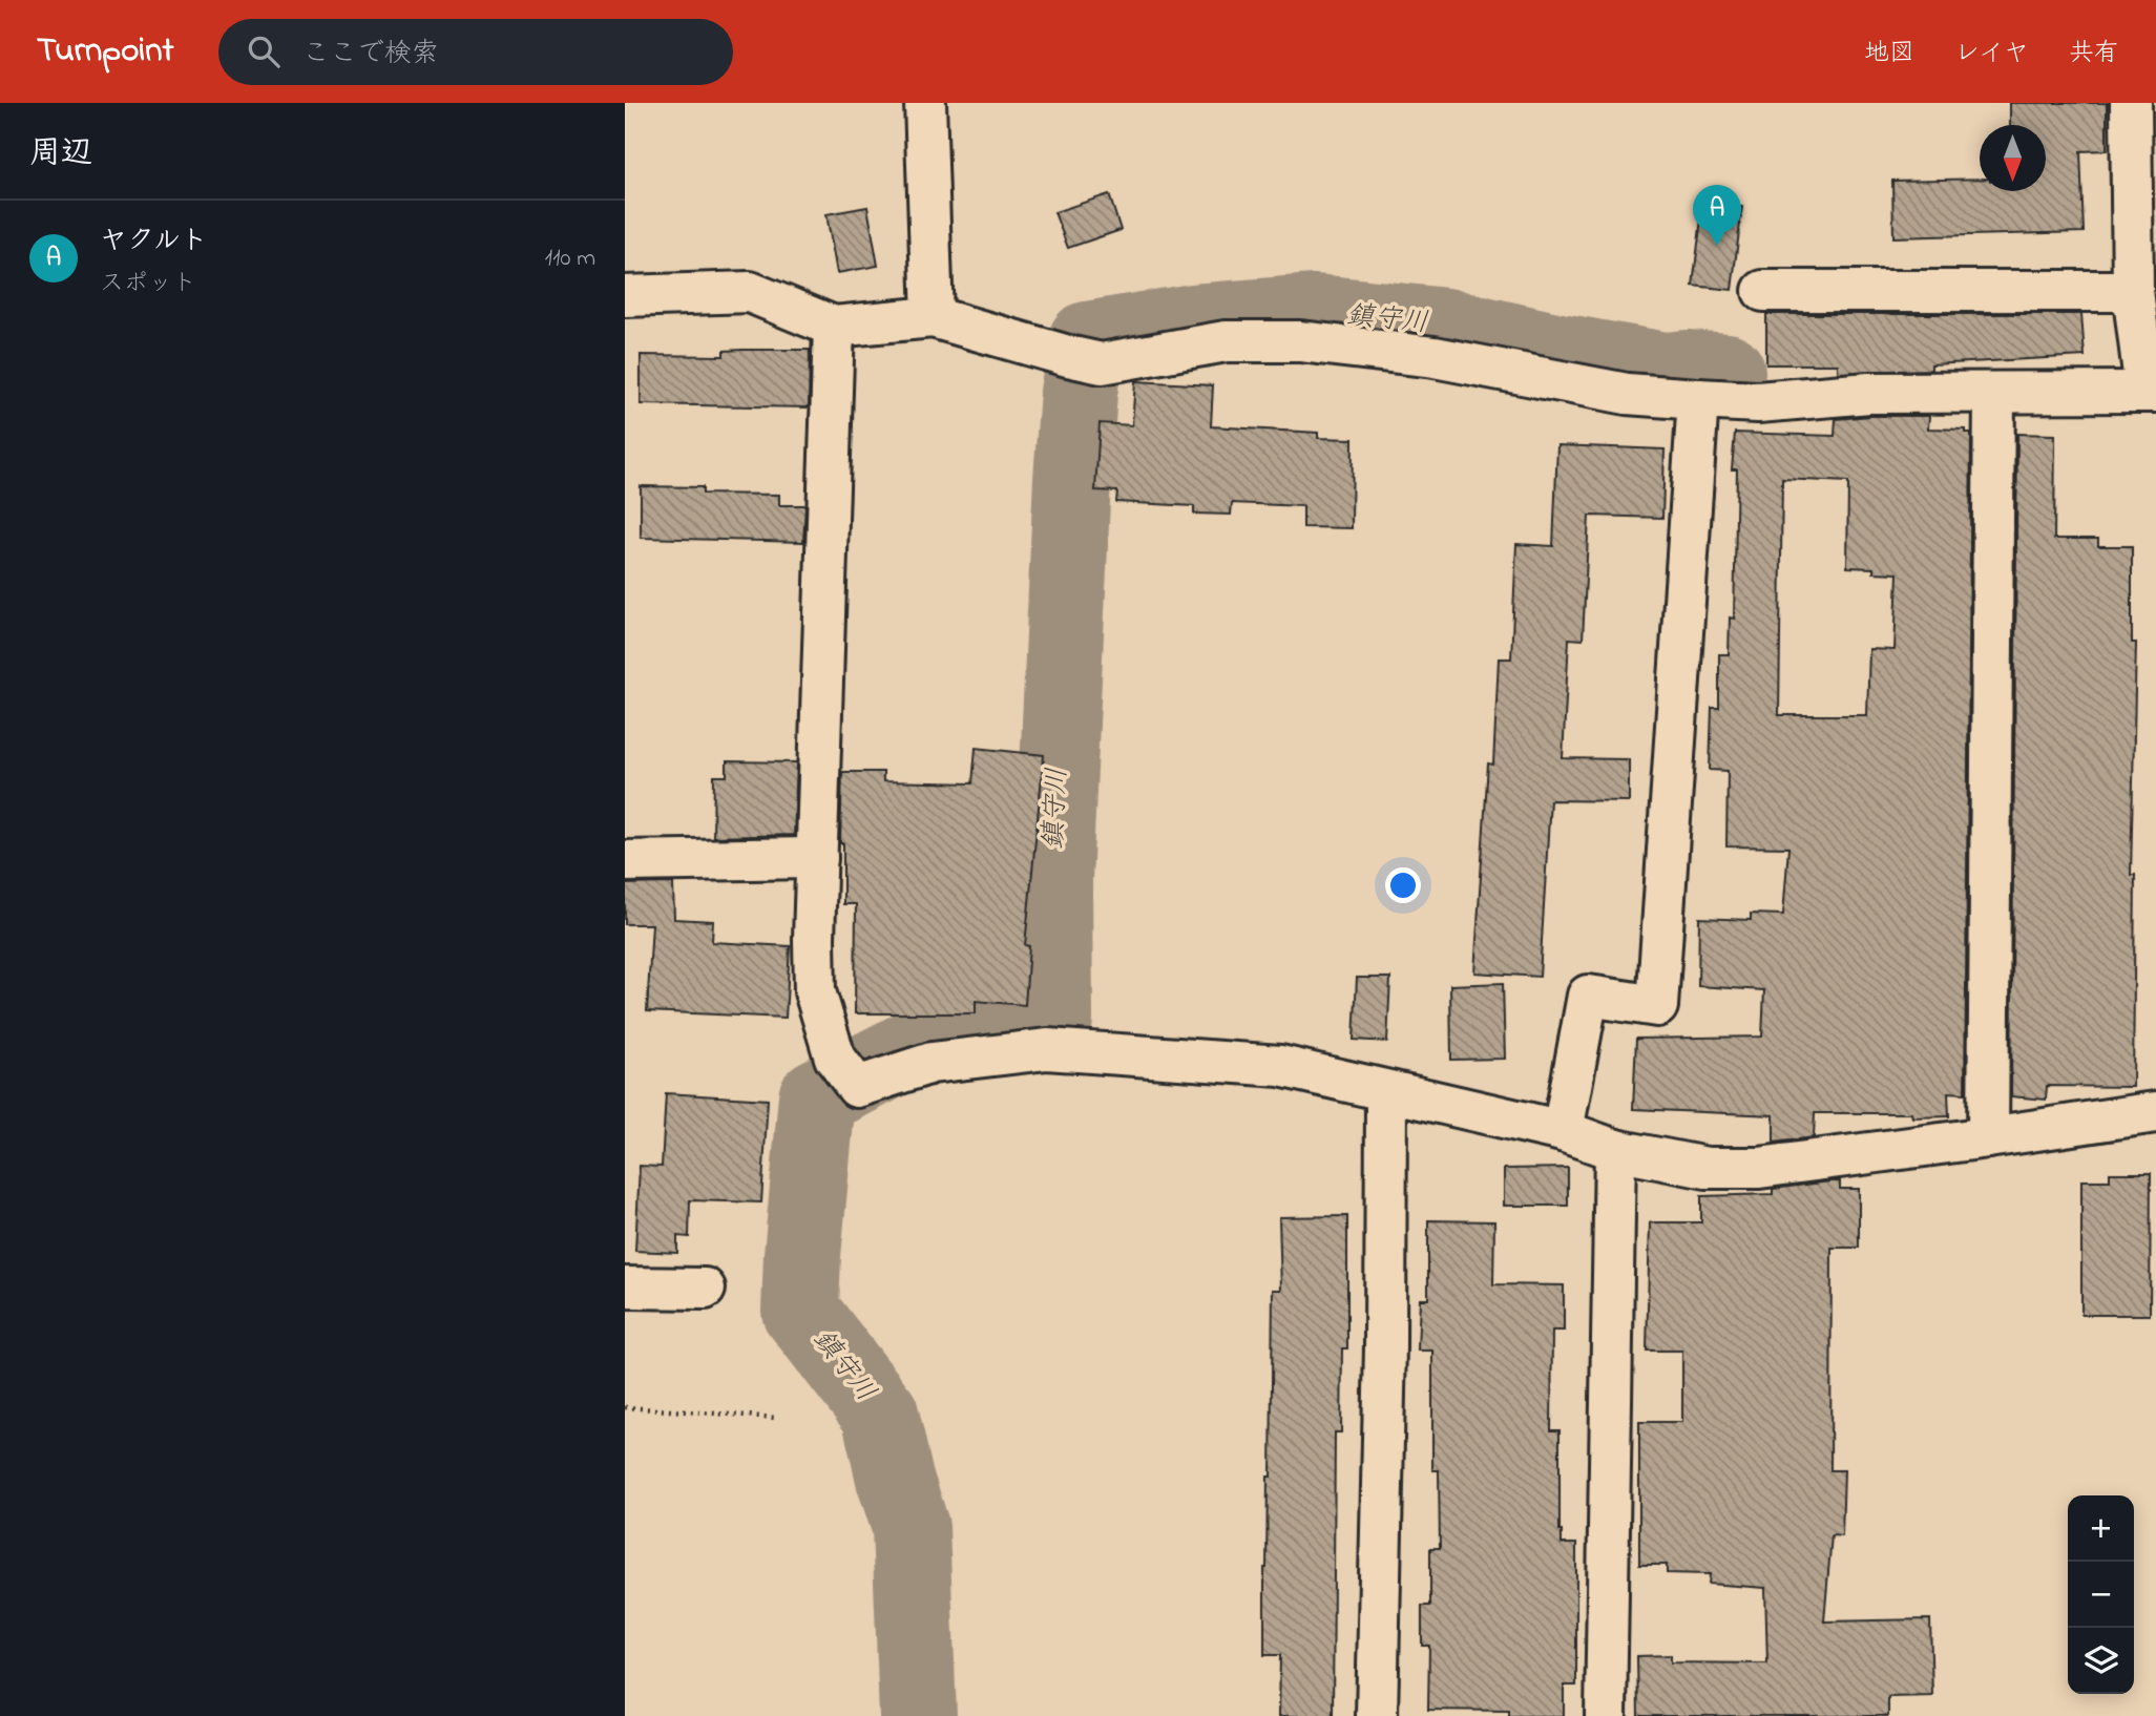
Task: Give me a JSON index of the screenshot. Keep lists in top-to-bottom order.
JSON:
{
  "water": ["鎮守川"],
  "north": "bottom",
  "page": {
    "header": "Turnpoint",
    "search": "ここで検索",
    "nav": ["地図", "レイヤ", "共有"],
    "heading": "周辺",
    "pins": "A",
    "list": [
      {
        "mark": "A",
        "name": "ヤクルト",
        "note": "スポット",
        "value": "110 m"
      }
    ],
    "map_buttons": ["+", "−"]
  }
}
